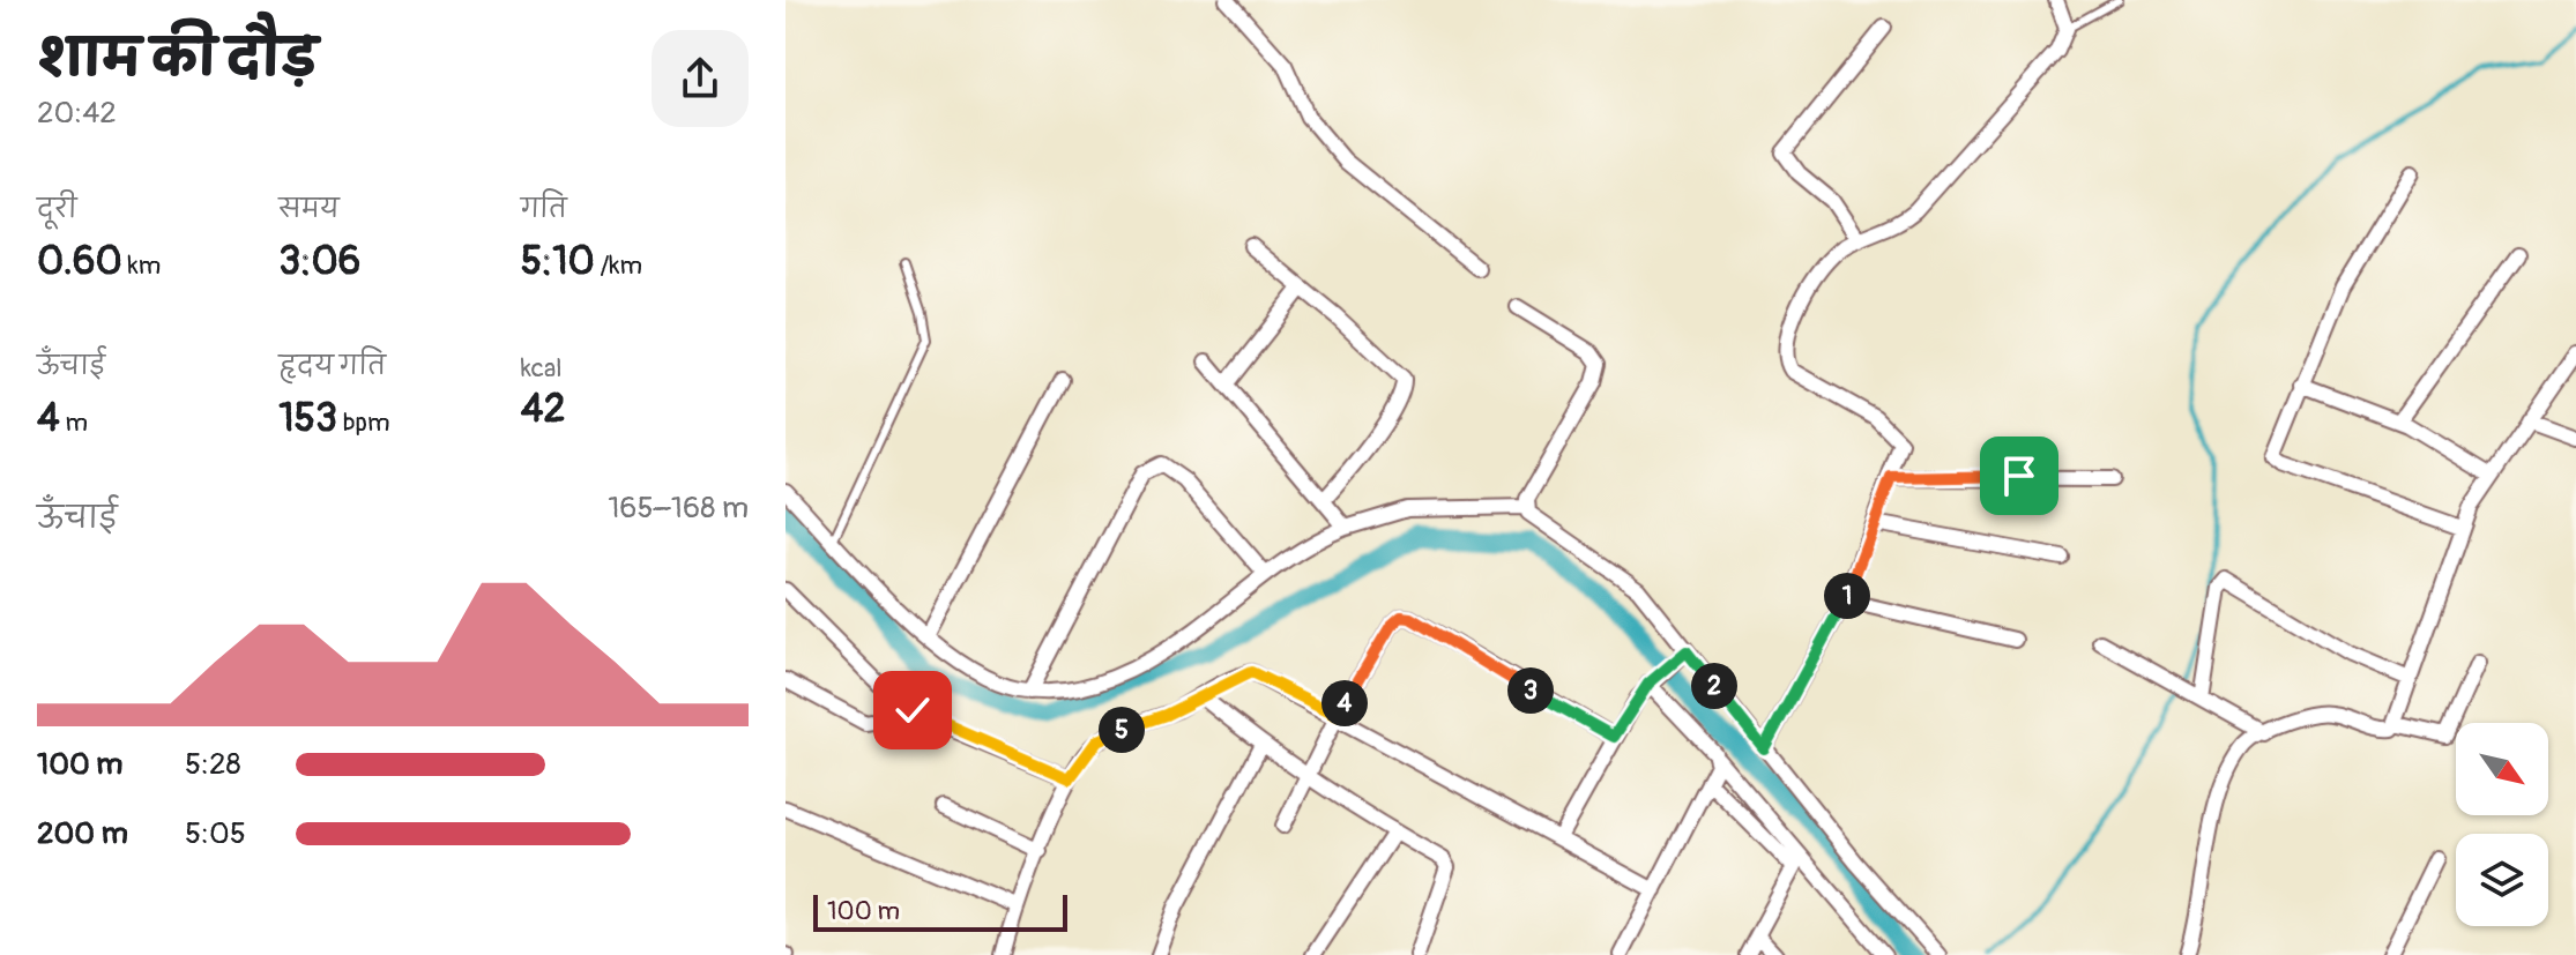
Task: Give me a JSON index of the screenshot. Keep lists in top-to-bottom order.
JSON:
{
  "scale_bar": "100 m",
  "north": "bottom right",
  "page": {
    "heading": ["शाम की दौड़", "20:42"],
    "stats": [
      ["दूरी", "0.60 km"],
      ["समय", "3:06"],
      ["गति", "5:10 /km"],
      ["ऊँचाई", "4 m"],
      ["हृदय गति", "153 bpm"],
      ["kcal", "42"]
    ],
    "chart": ["ऊँचाई", "165–168 m"],
    "pins": [
      "1",
      "2",
      "3",
      "4",
      "5"
    ],
    "list": [
      {
        "name": "100 m",
        "note": "5:28"
      },
      {
        "name": "200 m",
        "note": "5:05"
      }
    ],
    "scale": "100 m"
  }
}
